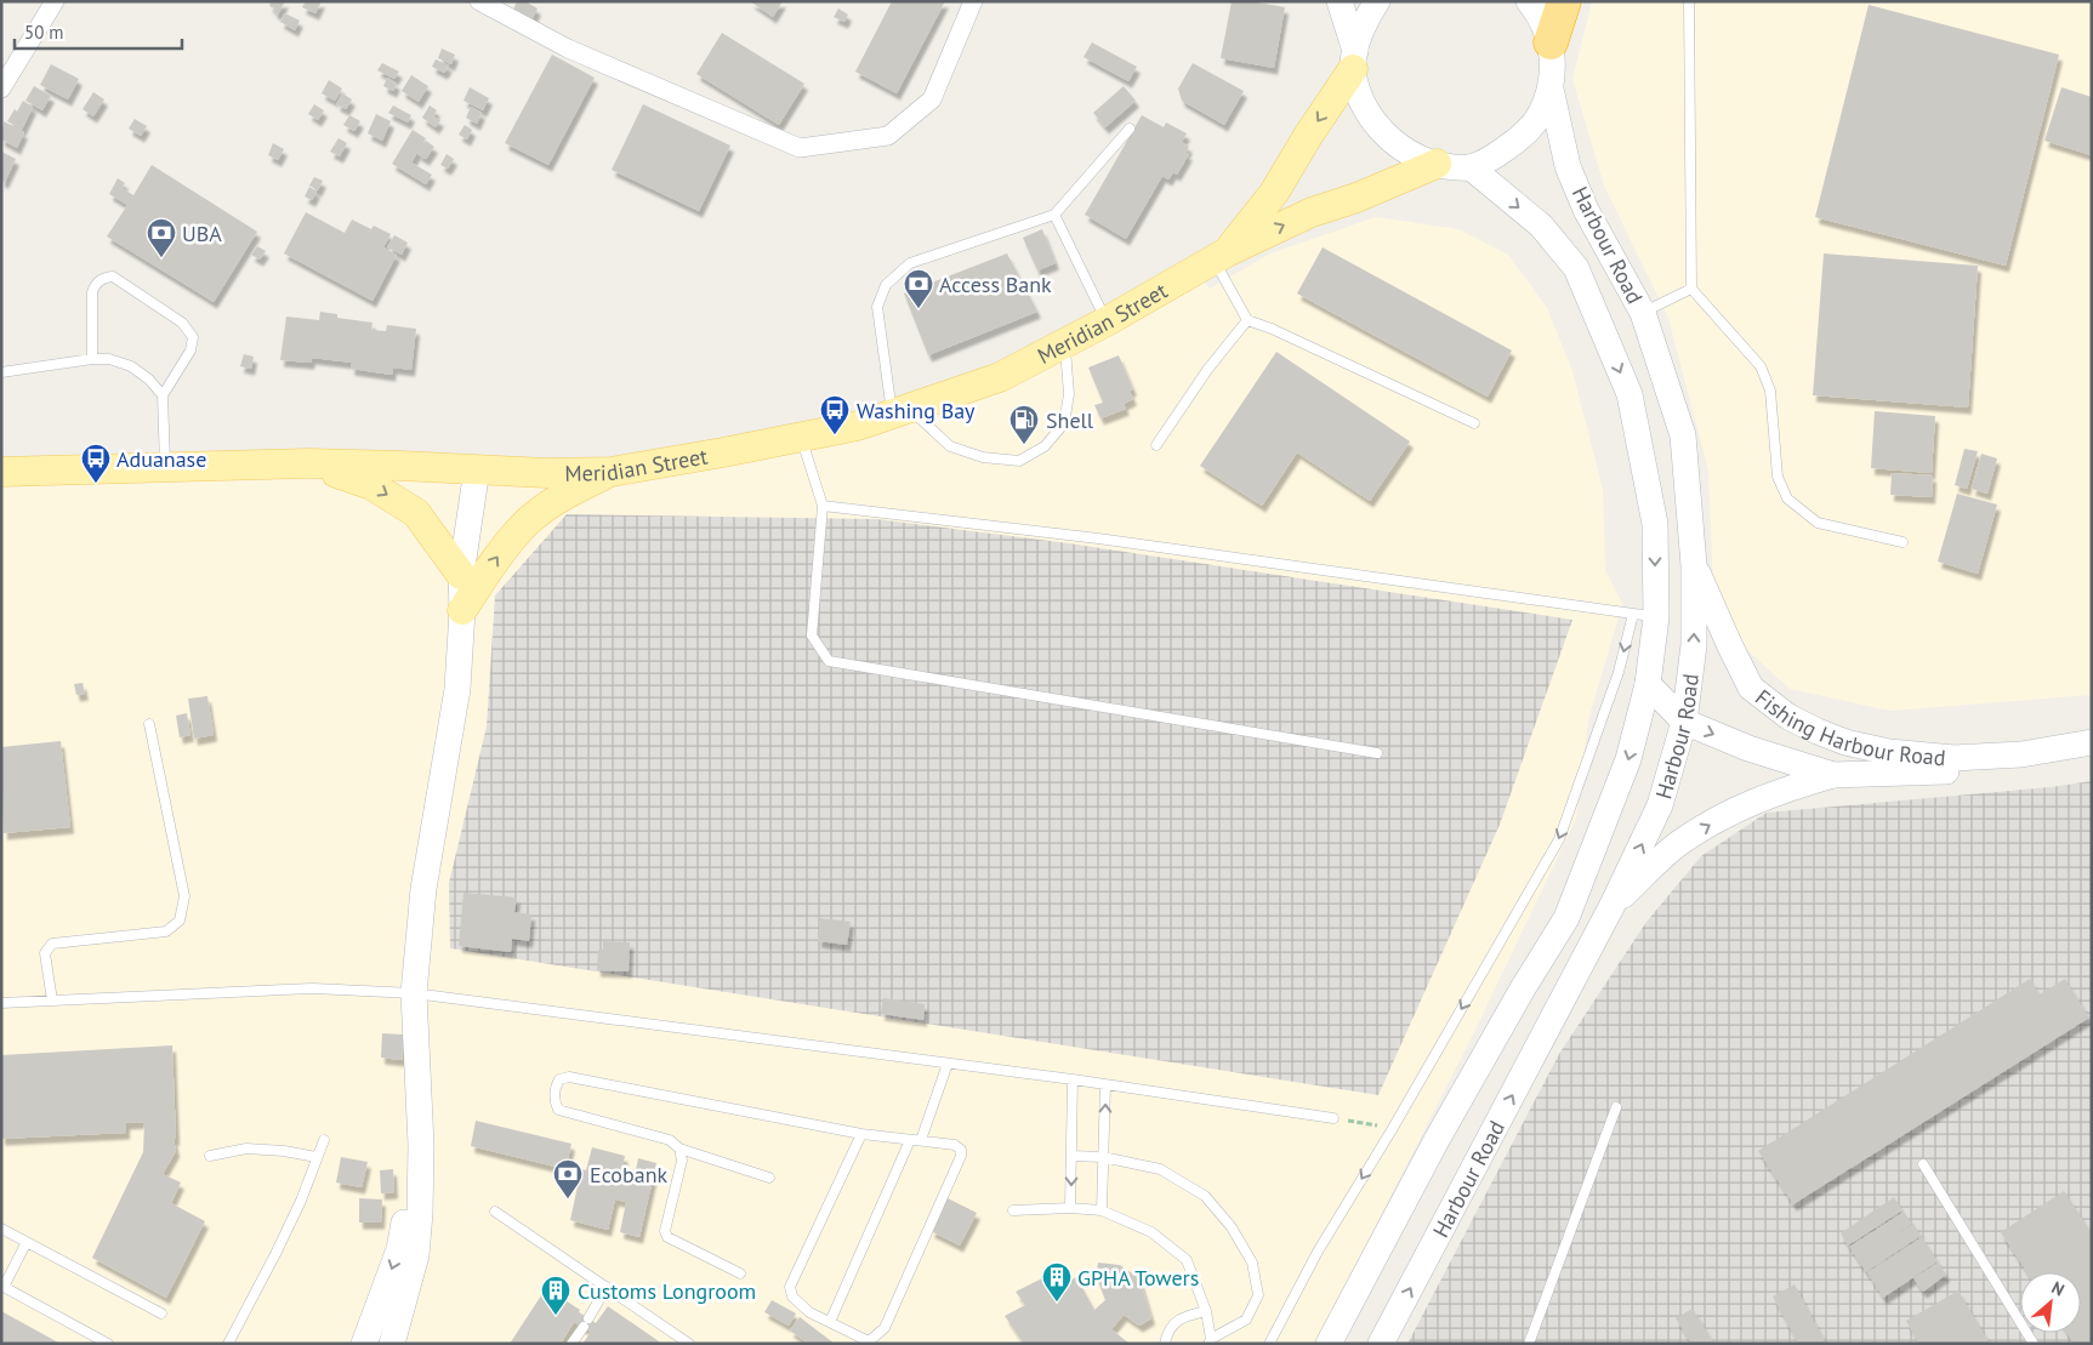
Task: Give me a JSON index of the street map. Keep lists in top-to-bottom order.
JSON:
{
  "streets": {
    "main road": ["Harbour Road", "Meridian Street", "Fishing Harbour Road"]
  },
  "crossings": [
    ["Harbour Road", "Fishing Harbour Road"]
  ],
  "places": {
    "bank": ["UBA", "Access Bank", "Ecobank"],
    "bus stop": ["Washing Bay", "Aduanase"],
    "fuel station": ["Shell"],
    "building": ["GPHA Towers", "Customs Longroom"]
  },
  "scale_bar": "50 m",
  "north": "top right"
}
